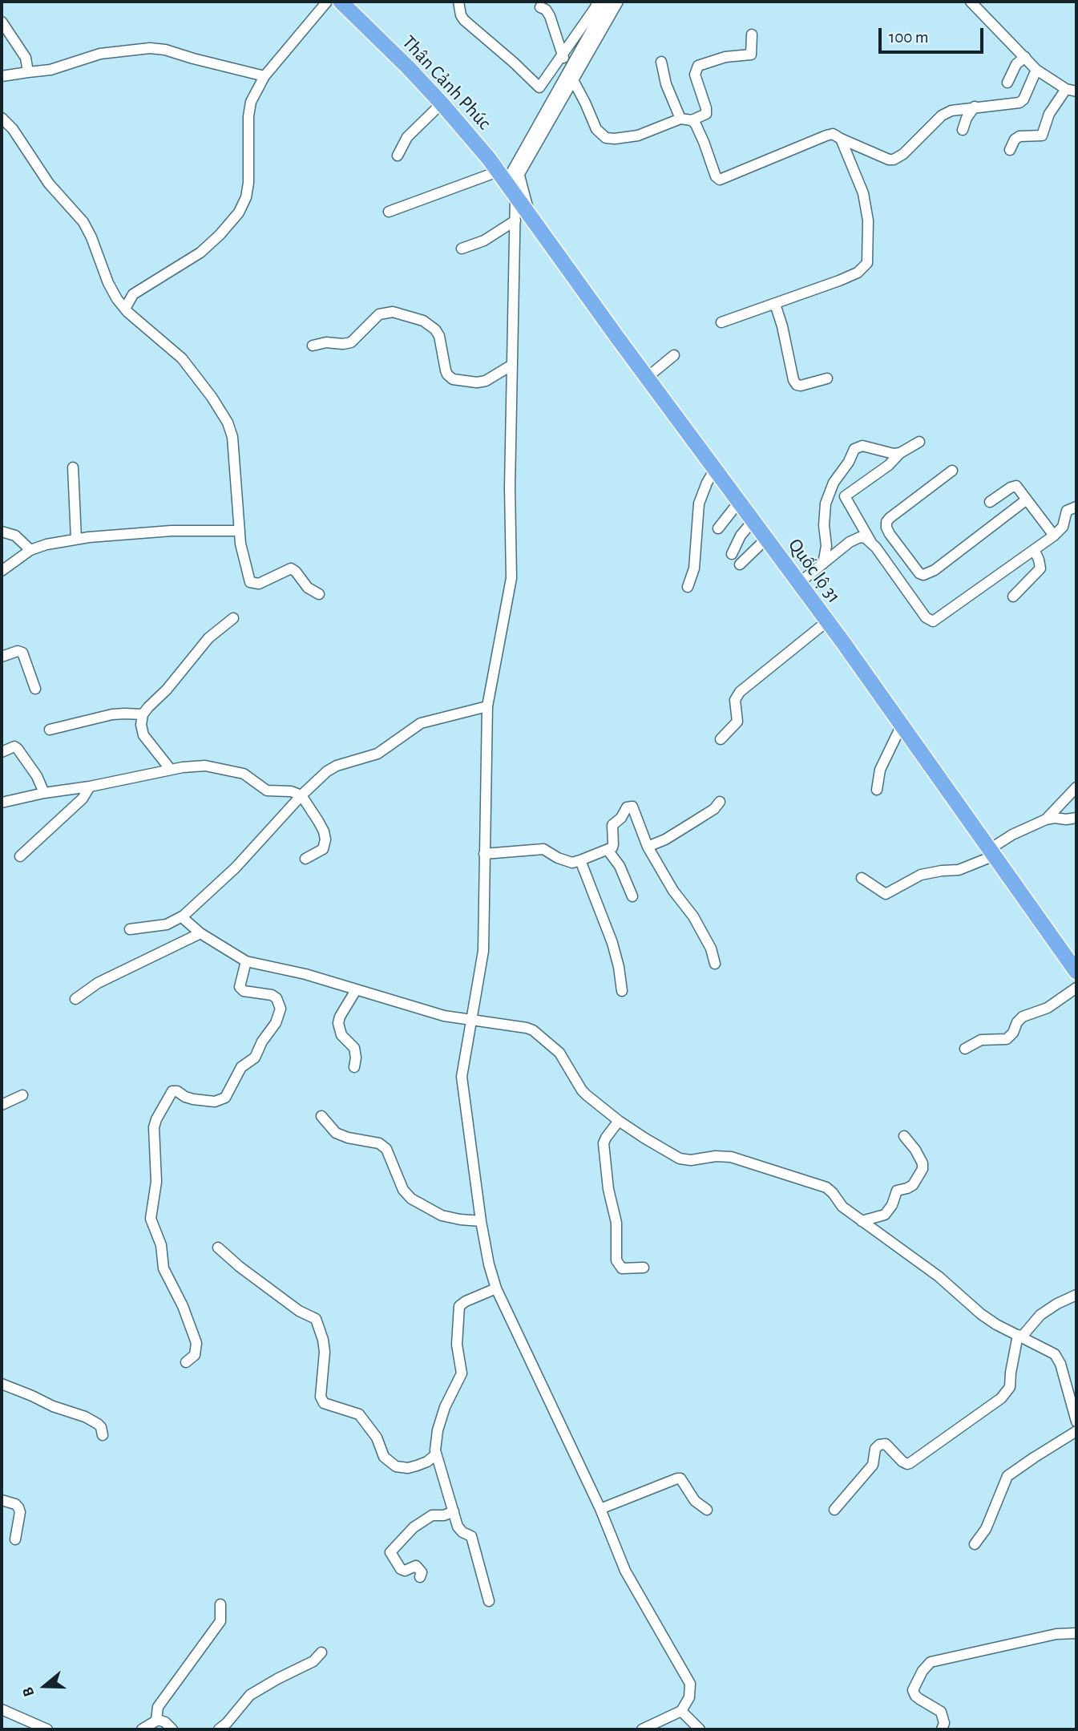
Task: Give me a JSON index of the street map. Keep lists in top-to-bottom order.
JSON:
{
  "streets": {
    "highway": ["Thân Cảnh Phúc", "Quốc lộ 31"]
  },
  "crossings": [
    ["Thân Cảnh Phúc", "Quốc lộ 31"]
  ],
  "scale_bar": "100 m",
  "north": "left"
}
